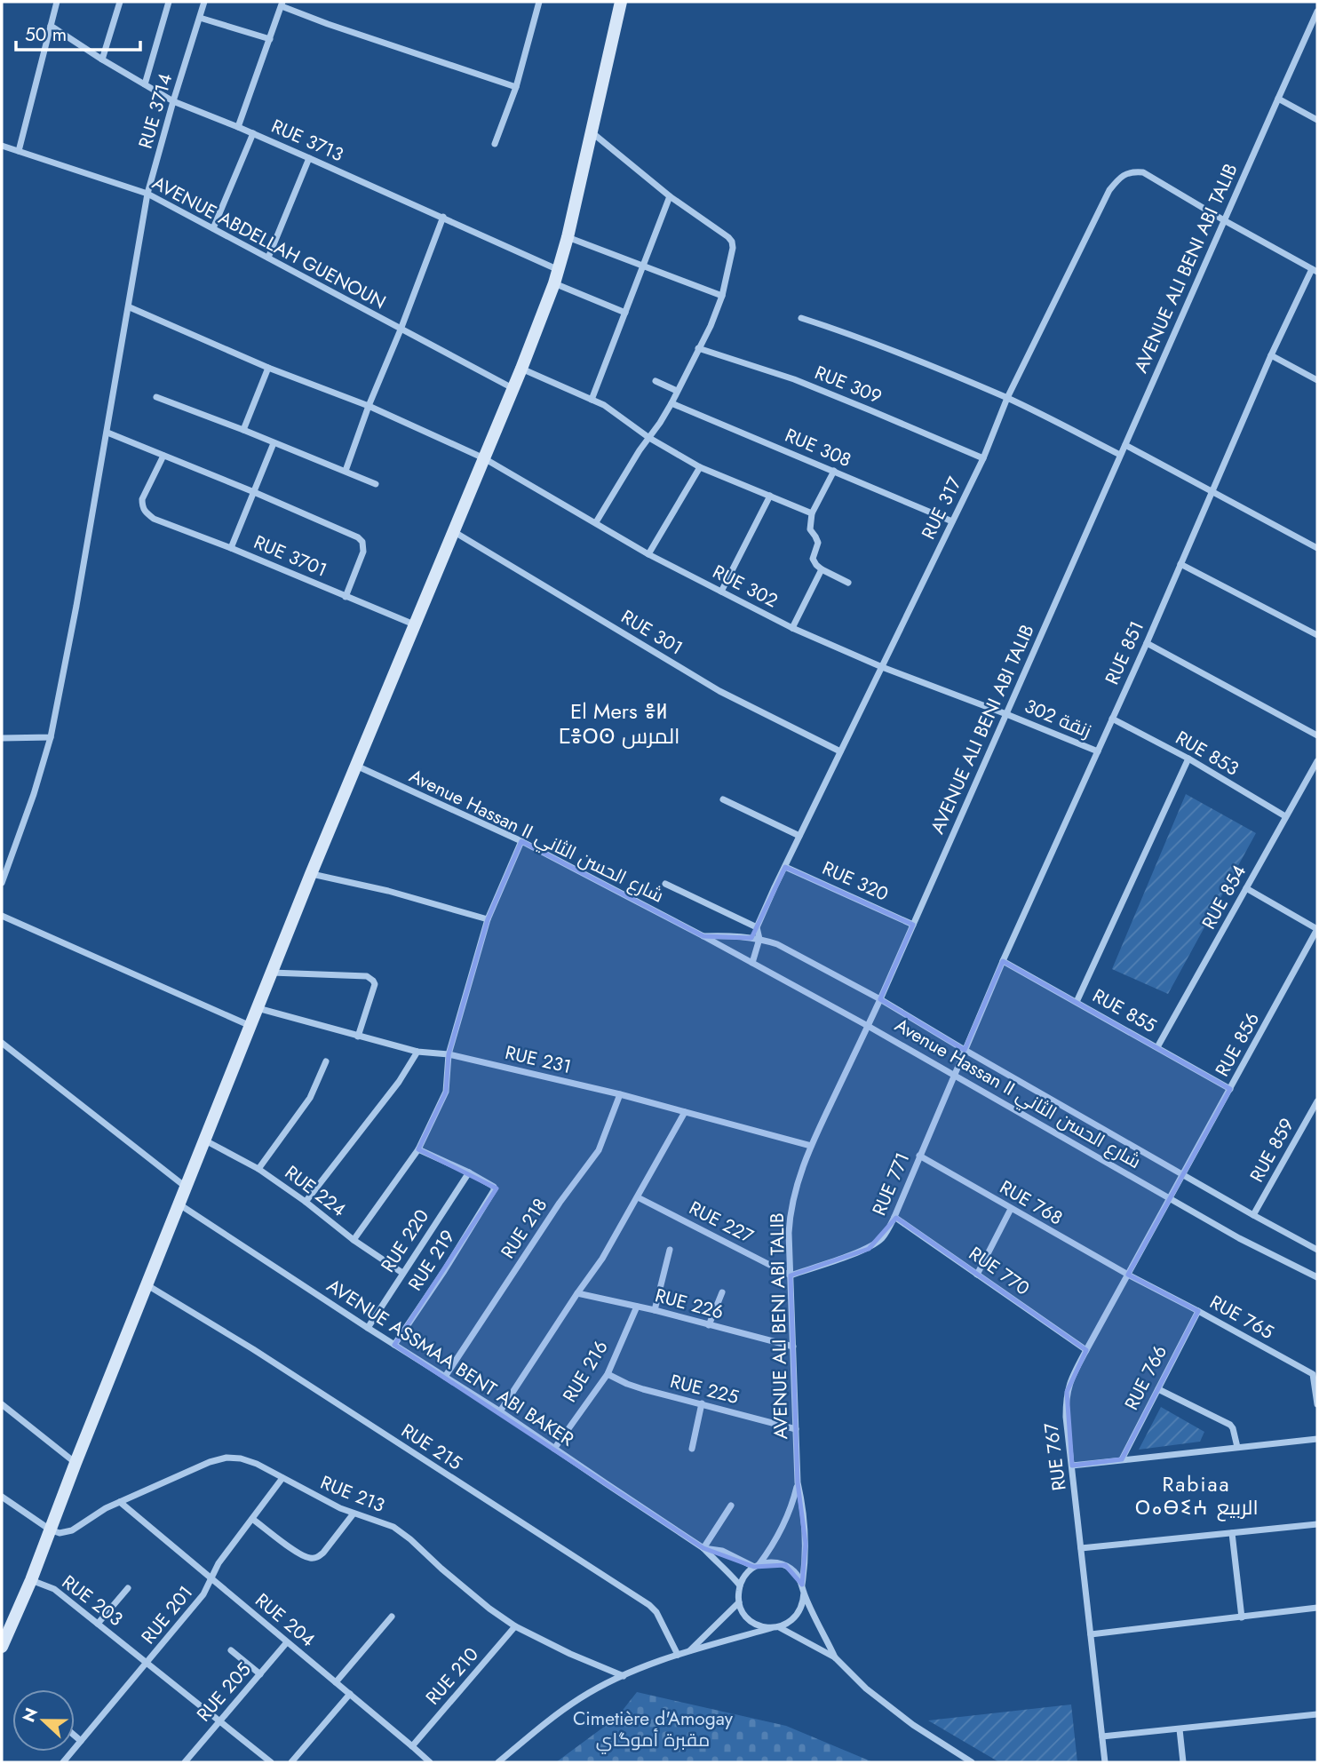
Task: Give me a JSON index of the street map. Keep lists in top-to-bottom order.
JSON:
{
  "streets": {
    "street": [
      "RUE 3714",
      "RUE 3713",
      "AVENUE ABDELLAH GUENOUN",
      "AVENUE ALI BENI ABI TALIB",
      "RUE 309",
      "RUE 308",
      "RUE 317",
      "RUE 3701",
      "RUE 302",
      "RUE 301",
      "RUE 851",
      "زنقة 302",
      "RUE 853",
      "Avenue Hassan II شارع الحسن الثاني",
      "RUE 320",
      "RUE 854",
      "RUE 855",
      "RUE 856",
      "RUE 231",
      "RUE 859",
      "RUE 771",
      "RUE 224",
      "RUE 768",
      "RUE 227",
      "RUE 218",
      "RUE 220",
      "RUE 219",
      "RUE 770",
      "RUE 226",
      "RUE 765",
      "AVENUE ASSMAA BENT ABI BAKER",
      "RUE 216",
      "RUE 766",
      "RUE 225",
      "RUE 215",
      "RUE 767",
      "RUE 213",
      "RUE 203",
      "RUE 201",
      "RUE 204",
      "RUE 210",
      "RUE 205"
    ]
  },
  "crossings": [
    ["RUE 3714", "RUE 3713"],
    ["RUE 3714", "AVENUE ABDELLAH GUENOUN"],
    ["RUE 3714", "RUE 302"],
    ["AVENUE ALI BENI ABI TALIB", "RUE 317"],
    ["AVENUE ALI BENI ABI TALIB", "RUE 302"],
    ["AVENUE ALI BENI ABI TALIB", "زنقة 302"],
    ["AVENUE ALI BENI ABI TALIB", "Avenue Hassan II شارع الحسن الثاني"],
    ["AVENUE ALI BENI ABI TALIB", "RUE 320"],
    ["AVENUE ALI BENI ABI TALIB", "RUE 231"],
    ["AVENUE ALI BENI ABI TALIB", "RUE 771"],
    ["AVENUE ALI BENI ABI TALIB", "RUE 227"],
    ["AVENUE ALI BENI ABI TALIB", "RUE 226"],
    ["AVENUE ALI BENI ABI TALIB", "AVENUE ASSMAA BENT ABI BAKER"],
    ["AVENUE ALI BENI ABI TALIB", "RUE 225"],
    ["RUE 309", "RUE 317"],
    ["RUE 308", "RUE 317"],
    ["RUE 317", "RUE 302"],
    ["RUE 317", "RUE 301"],
    ["RUE 317", "RUE 851"],
    ["RUE 317", "RUE 320"],
    ["RUE 302", "زنقة 302"],
    ["RUE 851", "زنقة 302"],
    ["RUE 851", "RUE 853"],
    ["RUE 851", "Avenue Hassan II شارع الحسن الثاني"],
    ["RUE 851", "RUE 855"],
    ["RUE 851", "RUE 771"],
    ["RUE 853", "RUE 854"],
    ["Avenue Hassan II شارع الحسن الثاني", "RUE 856"],
    ["Avenue Hassan II شارع الحسن الثاني", "RUE 859"],
    ["Avenue Hassan II شارع الحسن الثاني", "RUE 771"],
    ["Avenue Hassan II شارع الحسن الثاني", "RUE 767"],
    ["RUE 854", "RUE 855"],
    ["RUE 855", "RUE 856"],
    ["RUE 856", "RUE 767"],
    ["RUE 231", "RUE 218"],
    ["RUE 771", "RUE 768"],
    ["RUE 771", "RUE 227"],
    ["RUE 771", "RUE 770"],
    ["RUE 224", "RUE 220"],
    ["RUE 768", "RUE 765"],
    ["RUE 768", "RUE 767"],
    ["RUE 218", "AVENUE ASSMAA BENT ABI BAKER"],
    ["RUE 220", "RUE 219"],
    ["RUE 220", "AVENUE ASSMAA BENT ABI BAKER"],
    ["RUE 219", "AVENUE ASSMAA BENT ABI BAKER"],
    ["RUE 770", "RUE 767"],
    ["RUE 226", "RUE 216"],
    ["RUE 765", "RUE 766"],
    ["RUE 765", "RUE 767"],
    ["AVENUE ASSMAA BENT ABI BAKER", "RUE 216"],
    ["RUE 216", "RUE 225"],
    ["RUE 213", "RUE 201"],
    ["RUE 213", "RUE 204"],
    ["RUE 213", "RUE 210"],
    ["RUE 203", "RUE 201"],
    ["RUE 203", "RUE 205"],
    ["RUE 201", "RUE 204"],
    ["RUE 204", "RUE 210"],
    ["RUE 204", "RUE 205"]
  ],
  "districts": ["El Mers ⴻⵍ ⵎⴻⵔⵙ المرس", "Rabiaa ⵔⴰⴱⵉⵄ الربيع"],
  "parks": ["Cimetière d'Amogay مقبرة أموگاي"],
  "scale_bar": "50 m",
  "north": "left"
}
